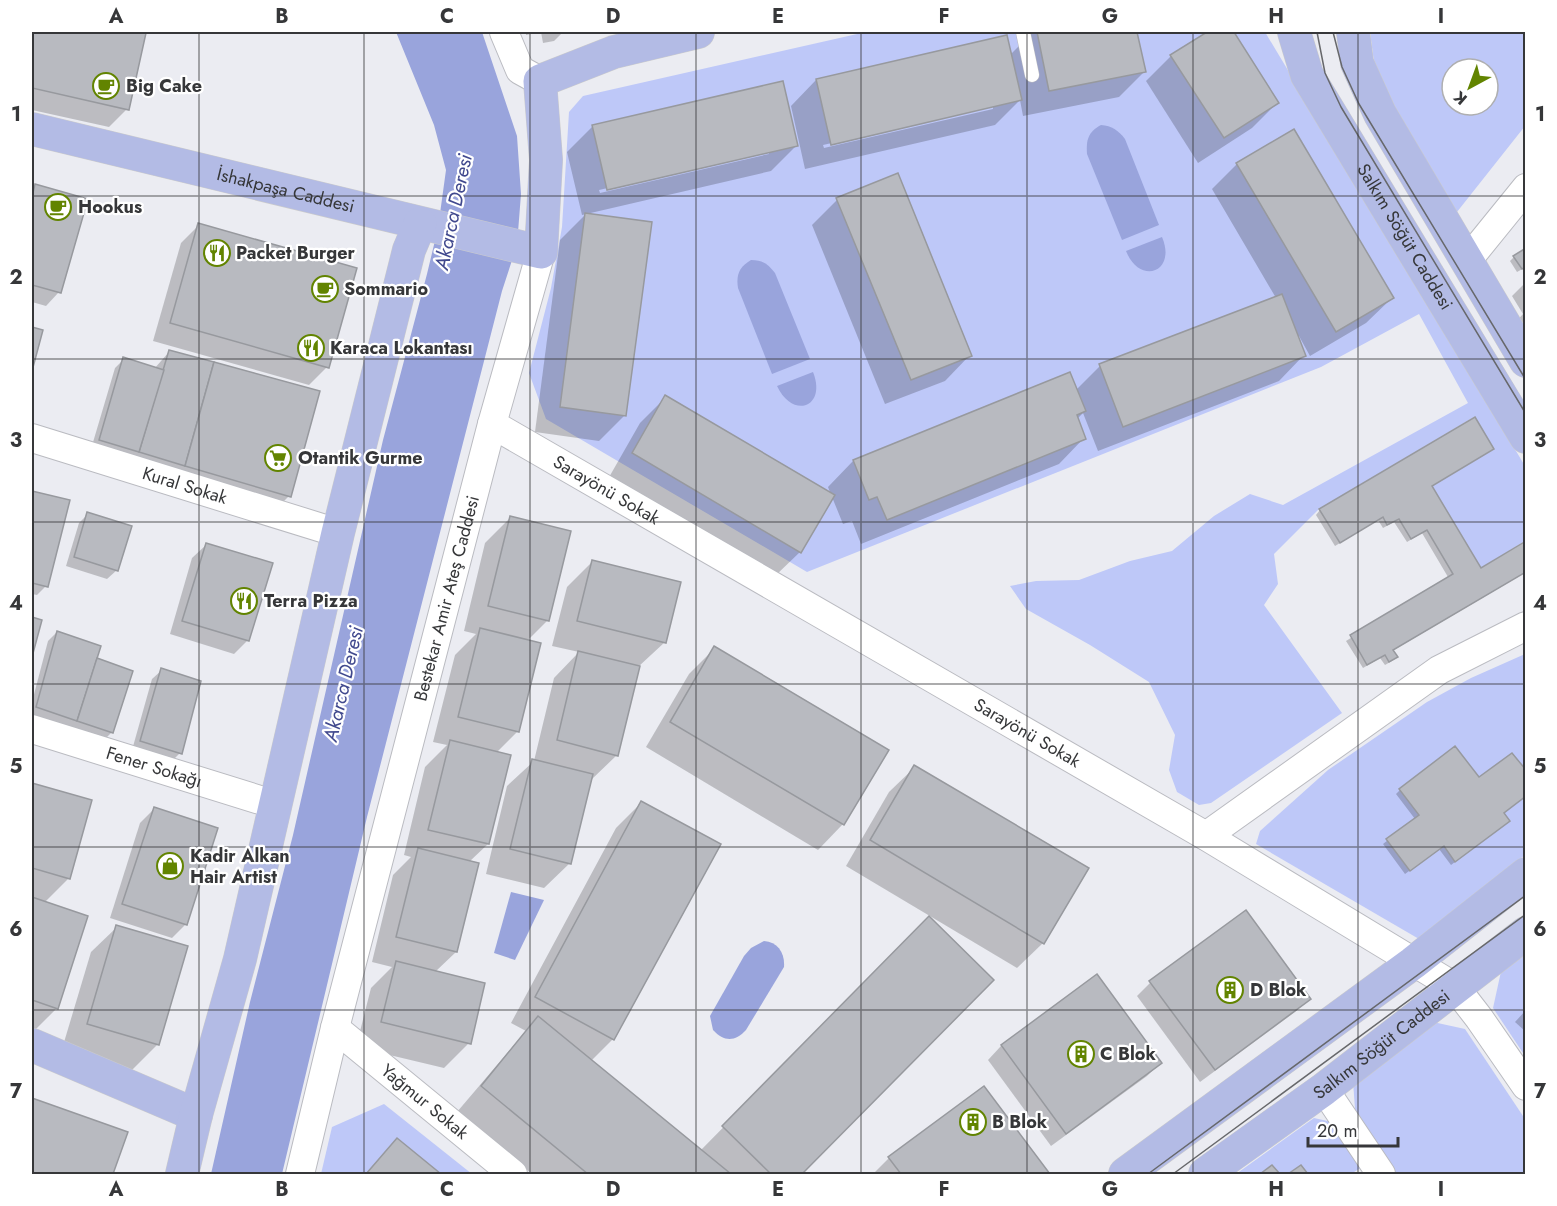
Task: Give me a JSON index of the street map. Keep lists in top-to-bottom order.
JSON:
{
  "streets": {
    "main road": ["İshakpaşa Caddesi", "Salkım Söğüt Caddesi", "Bestekar Amir Ateş Caddesi"],
    "street": [
      "Kural Sokak",
      "Sarayönü Sokak",
      "Fener Sokağı",
      "Yağmur Sokak"
    ]
  },
  "crossings": [
    ["İshakpaşa Caddesi", "Bestekar Amir Ateş Caddesi"],
    ["Salkım Söğüt Caddesi", "Sarayönü Sokak"],
    ["Sarayönü Sokak", "Bestekar Amir Ateş Caddesi"],
    ["Bestekar Amir Ateş Caddesi", "Yağmur Sokak"]
  ],
  "water": ["Akarca Deresi"],
  "places": {
    "cafe": ["Big Cake", "Hookus", "Sommario"],
    "restaurant": ["Packet Burger", "Karaca Lokantası", "Terra Pizza"],
    "supermarket": ["Otantik Gurme"],
    "shop": ["Kadir Alkan Hair Artist"],
    "building": ["D Blok", "C Blok", "B Blok"]
  },
  "scale_bar": "20 m",
  "north": "bottom left",
  "grid": {
    "columns": [
      "A",
      "B",
      "C",
      "D",
      "E",
      "F",
      "G",
      "H",
      "I"
    ],
    "rows": [
      "1",
      "2",
      "3",
      "4",
      "5",
      "6",
      "7"
    ]
  }
}
